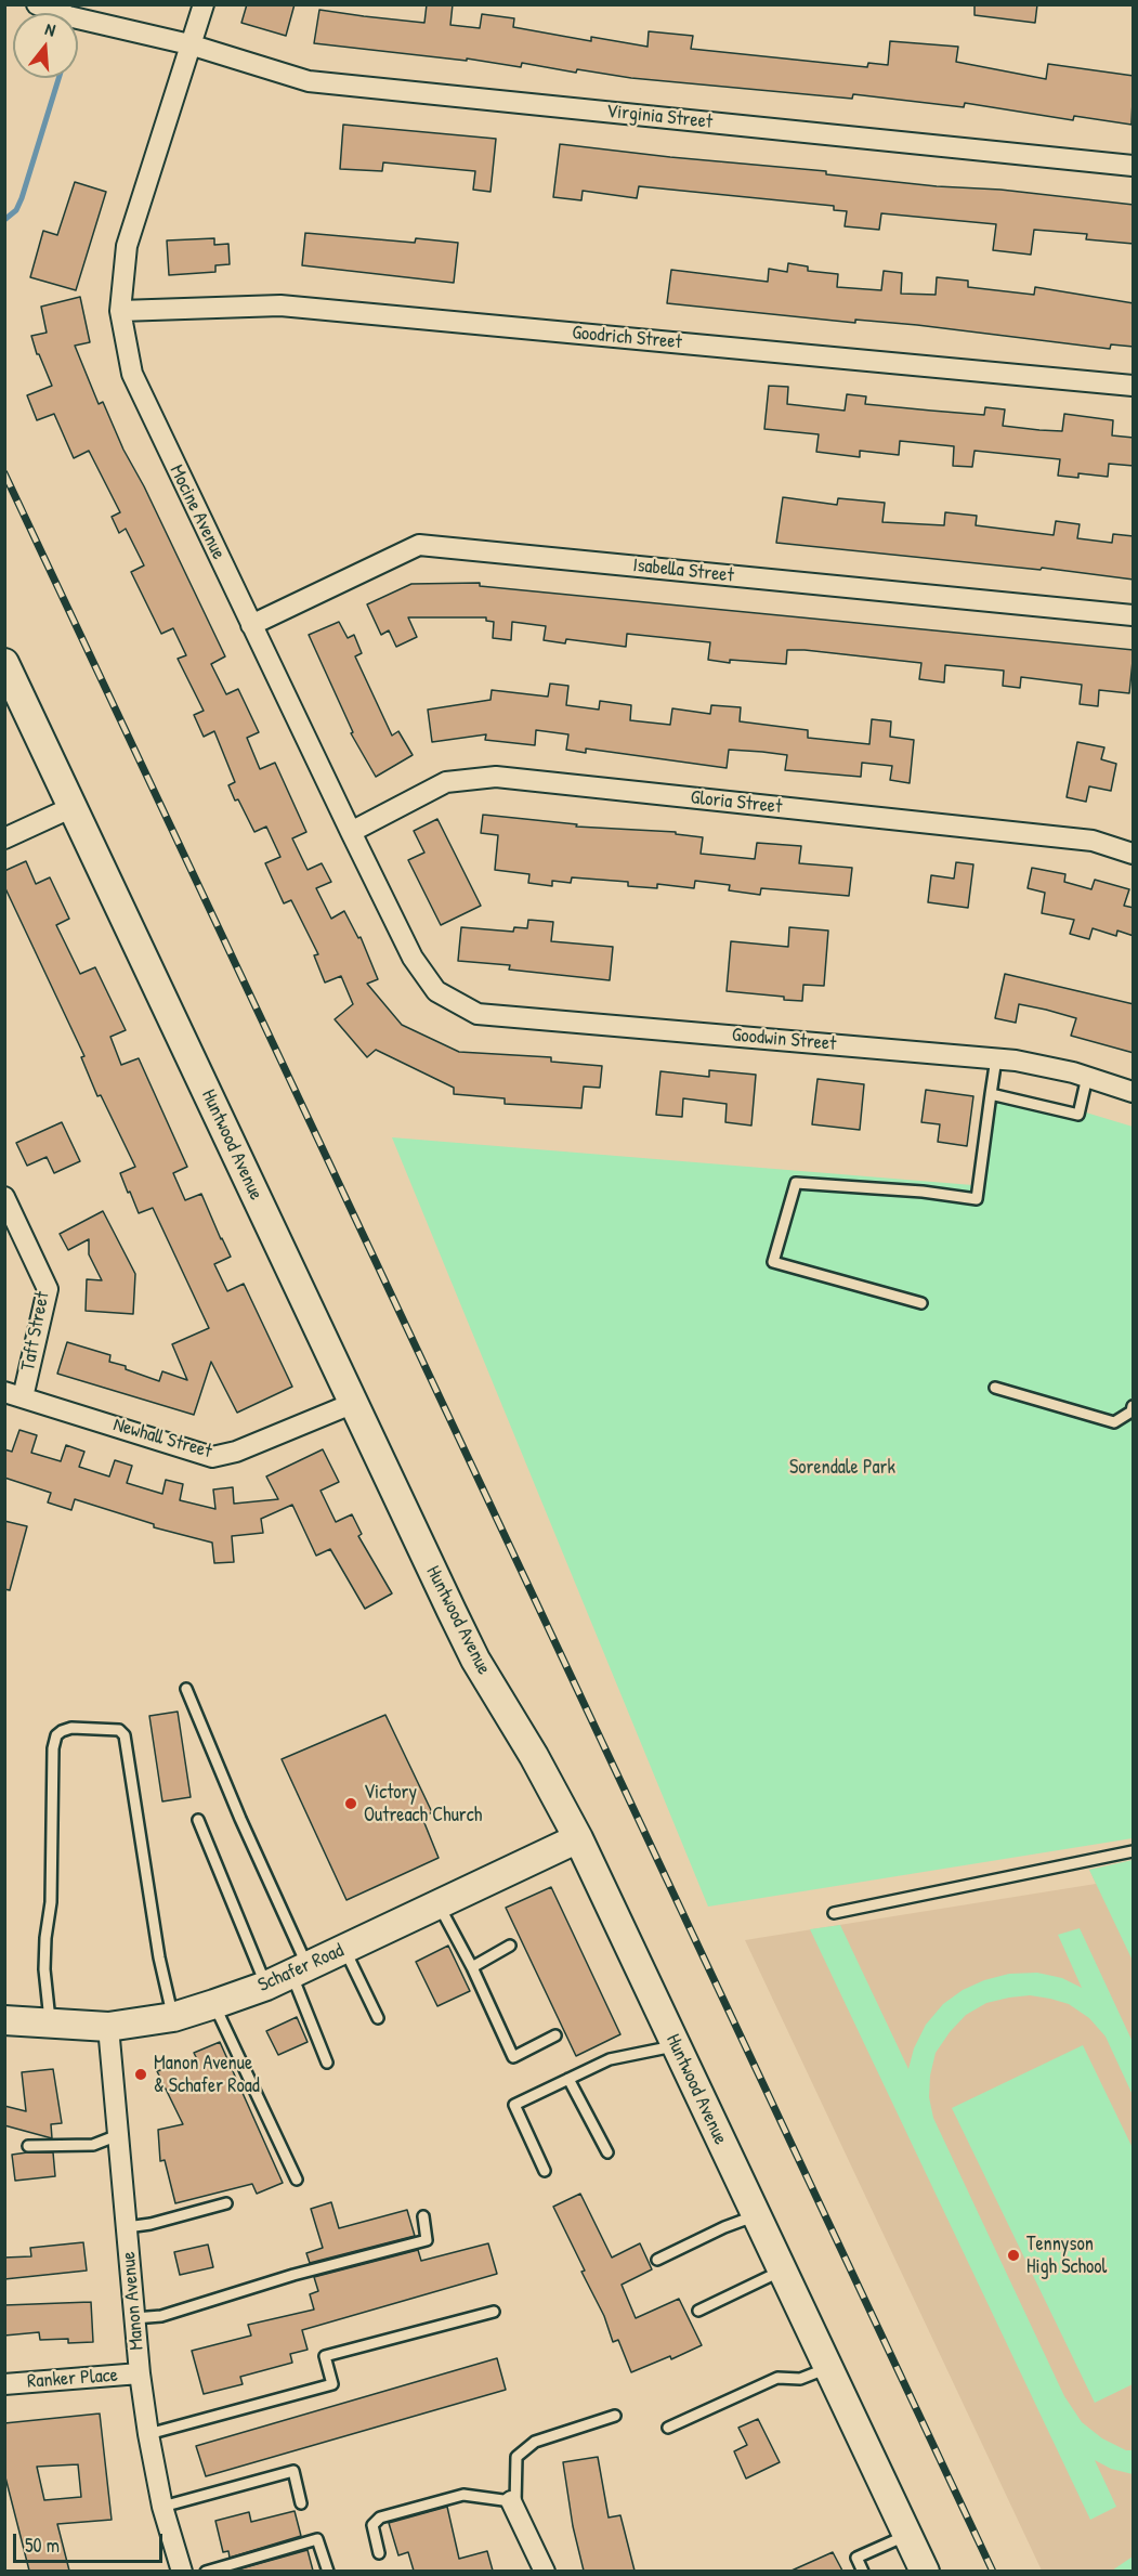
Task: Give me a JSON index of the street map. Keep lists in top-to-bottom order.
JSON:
{
  "streets": {
    "street": [
      "Virginia Street",
      "Goodrich Street",
      "Mocine Avenue",
      "Isabella Street",
      "Gloria Street",
      "Goodwin Street",
      "Huntwood Avenue",
      "Taft Street",
      "Newhall Street",
      "Schafer Road",
      "Manon Avenue",
      "Ranker Place"
    ]
  },
  "crossings": [
    ["Virginia Street", "Mocine Avenue"],
    ["Goodrich Street", "Mocine Avenue"],
    ["Mocine Avenue", "Isabella Street"],
    ["Mocine Avenue", "Gloria Street"],
    ["Mocine Avenue", "Goodwin Street"],
    ["Huntwood Avenue", "Newhall Street"],
    ["Huntwood Avenue", "Schafer Road"],
    ["Taft Street", "Newhall Street"],
    ["Schafer Road", "Manon Avenue"],
    ["Manon Avenue", "Ranker Place"]
  ],
  "parks": ["Sorendale Park"],
  "places": ["Victory Outreach Church", "Manon Avenue & Schafer Road", "Tennyson High School"],
  "scale_bar": "50 m",
  "north": "top"
}
